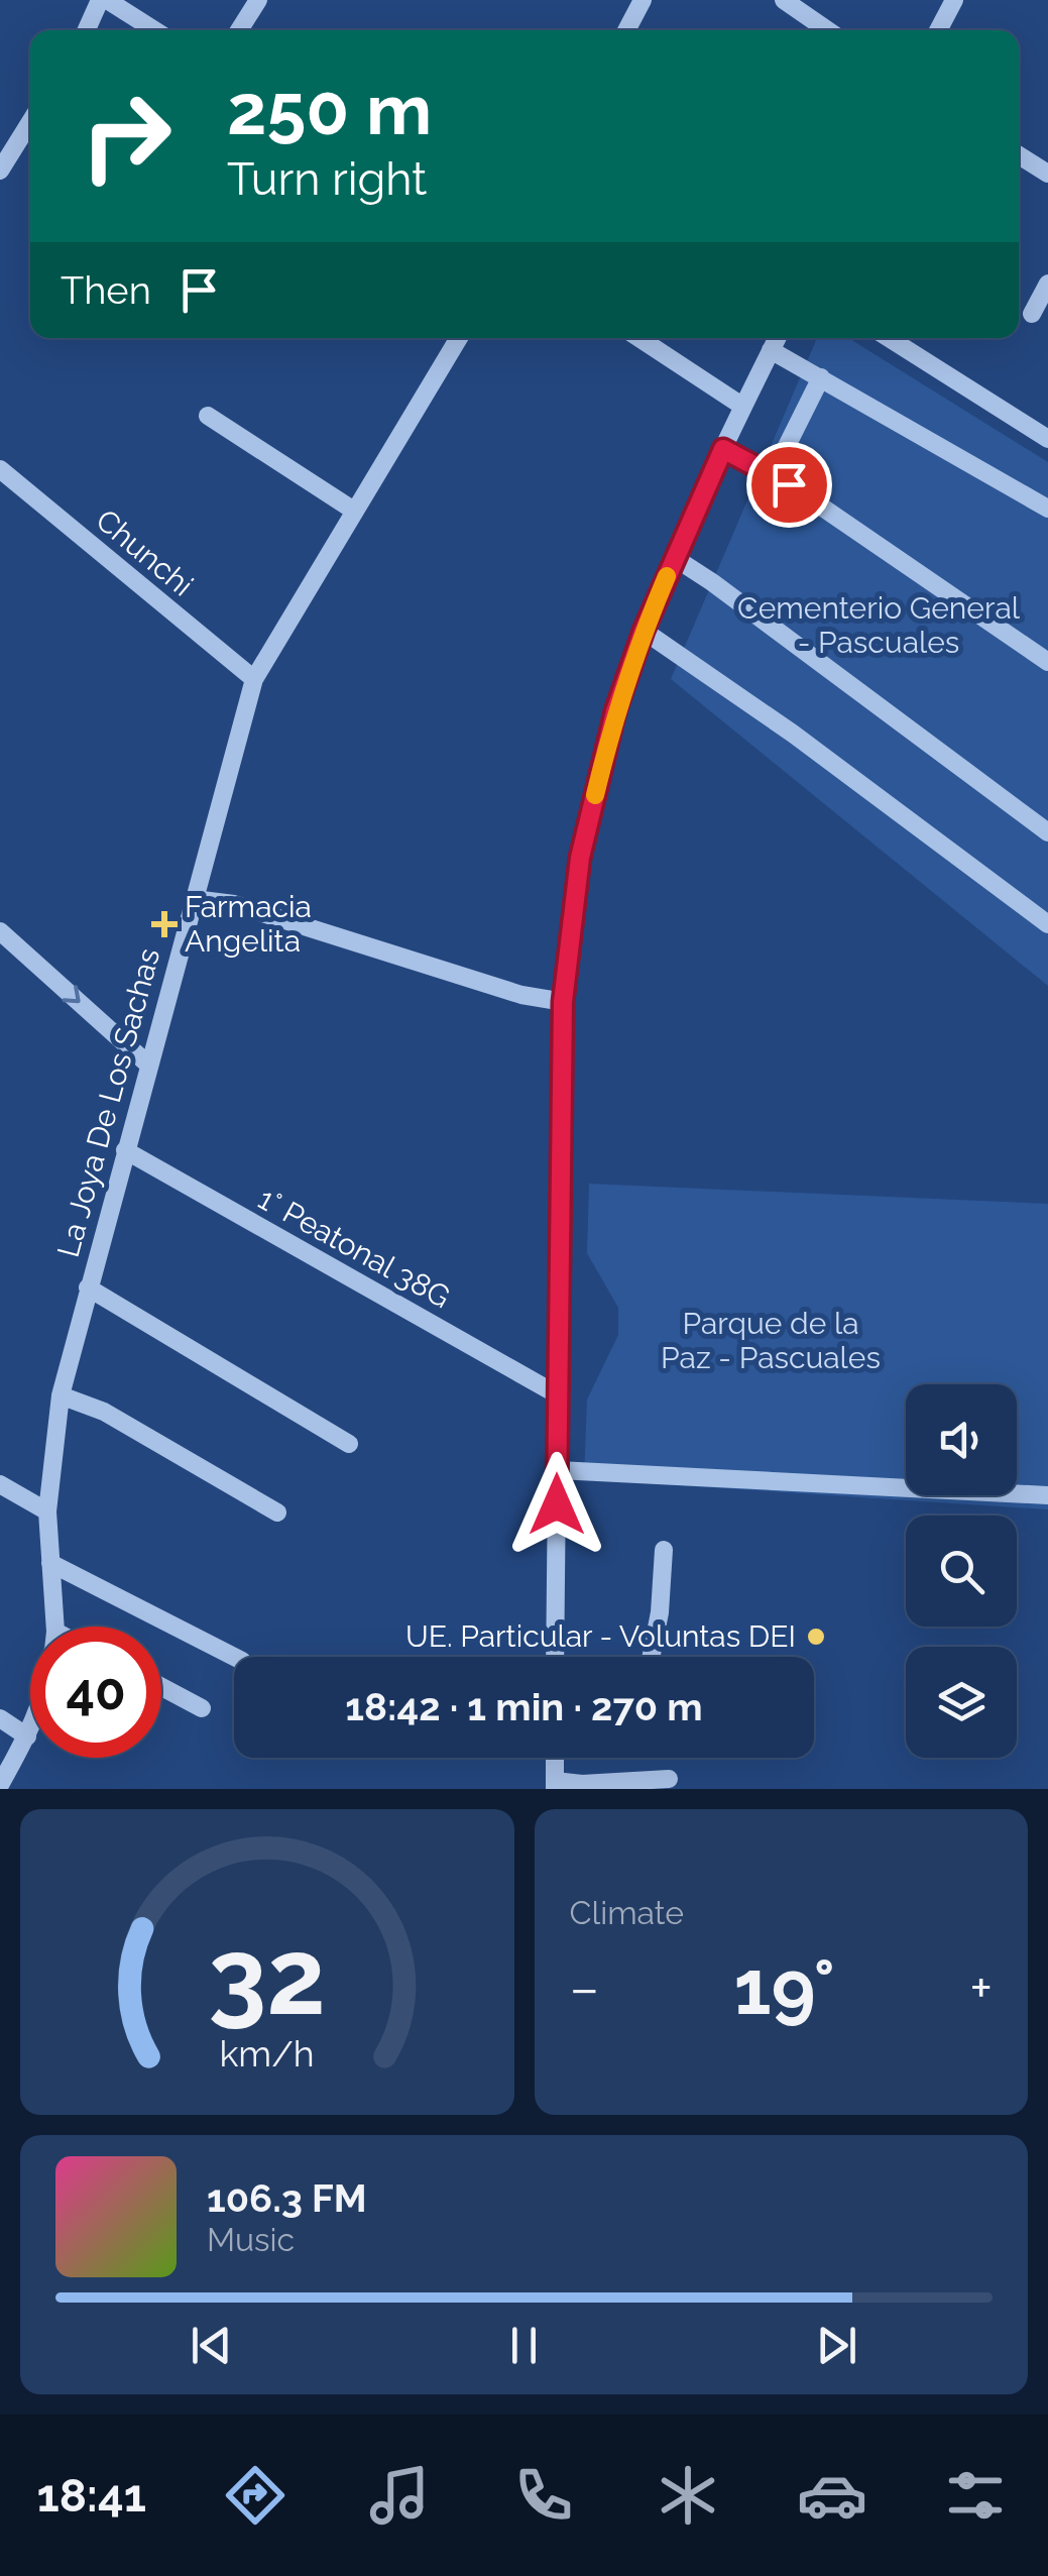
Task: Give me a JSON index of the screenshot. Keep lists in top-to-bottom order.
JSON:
{
  "streets": {
    "street": ["Chunchi", "La Joya De Los Sachas", "1° Peatonal 38G"]
  },
  "crossings": [
    ["Chunchi", "La Joya De Los Sachas"],
    ["La Joya De Los Sachas", "1° Peatonal 38G"]
  ],
  "parks": ["Cementerio General - Pascuales", "Parque de la Paz - Pascuales"],
  "places": {
    "health": ["Farmacia Angelita"],
    "other": ["UE. Particular - Voluntas DEI"]
  },
  "page": {
    "turn": ["250 m", "Turn right"],
    "then": "Then",
    "limit": "40",
    "trip": "18:42 · 1 min · 270 m",
    "tile": "Climate",
    "heat": ["−", "19°", "+"],
    "song": ["106.3 FM", "Music"],
    "tabs": "18:41",
    "gauge": ["32", "km/h"]
  }
}
